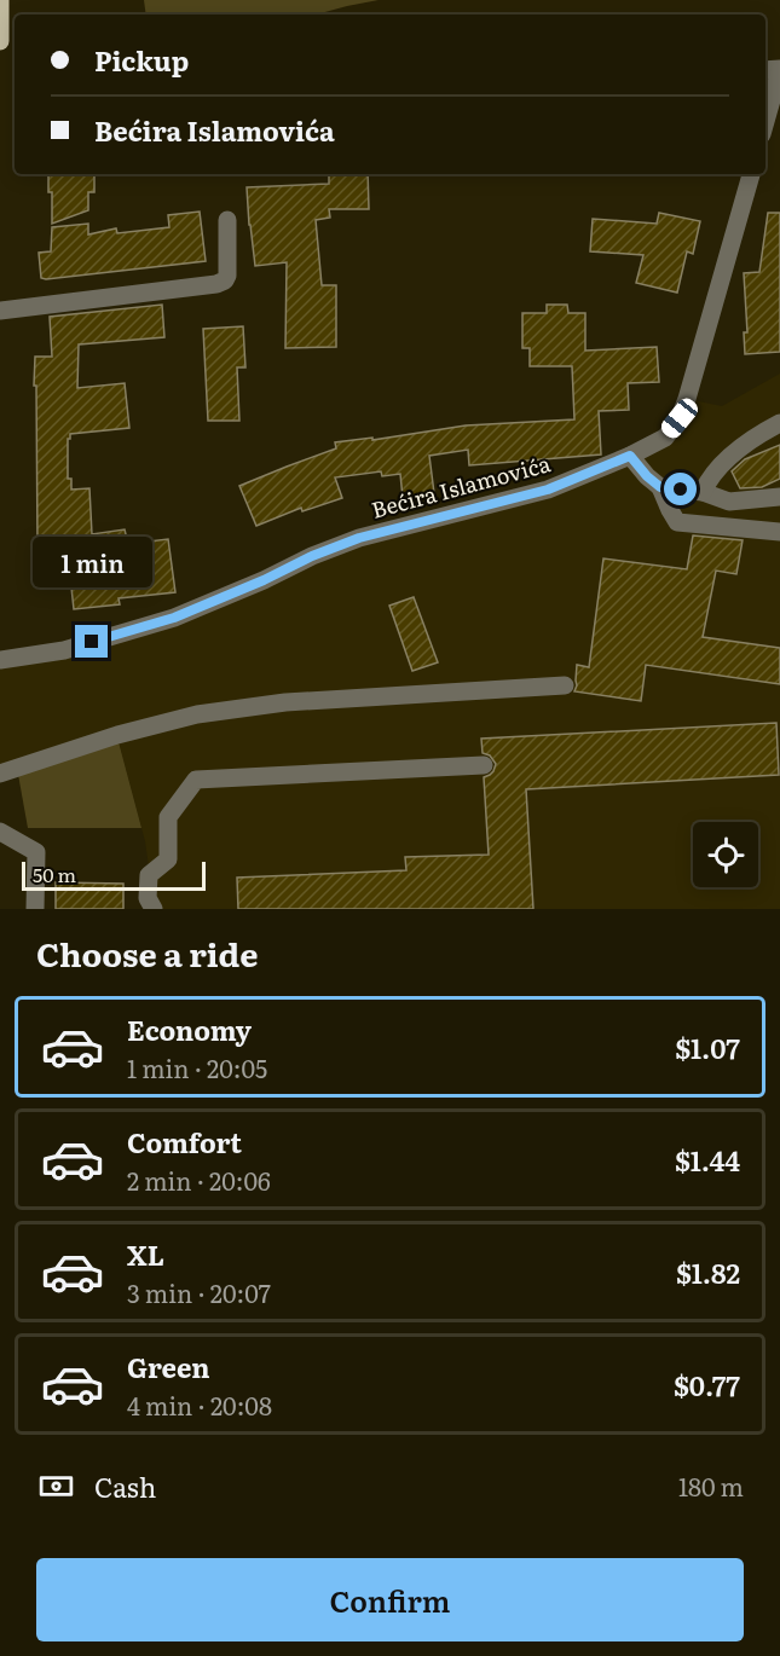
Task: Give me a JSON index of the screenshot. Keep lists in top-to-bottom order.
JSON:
{
  "streets": {
    "street": ["Bećira Islamovića"]
  },
  "scale_bar": "50 m",
  "page": {
    "banner": ["Pickup", "Bećira Islamovića"],
    "bubble": "1 min",
    "scale": "50 m",
    "heading": "Choose a ride",
    "list": [
      {
        "name": "Economy",
        "note": "1 min · 20:05",
        "value": "$1.07"
      },
      {
        "name": "Comfort",
        "note": "2 min · 20:06",
        "value": "$1.44"
      },
      {
        "name": "XL",
        "note": "3 min · 20:07",
        "value": "$1.82"
      },
      {
        "name": "Green",
        "note": "4 min · 20:08",
        "value": "$0.77"
      }
    ],
    "pay": ["Cash", "180 m"],
    "buttons": "Confirm"
  }
}
